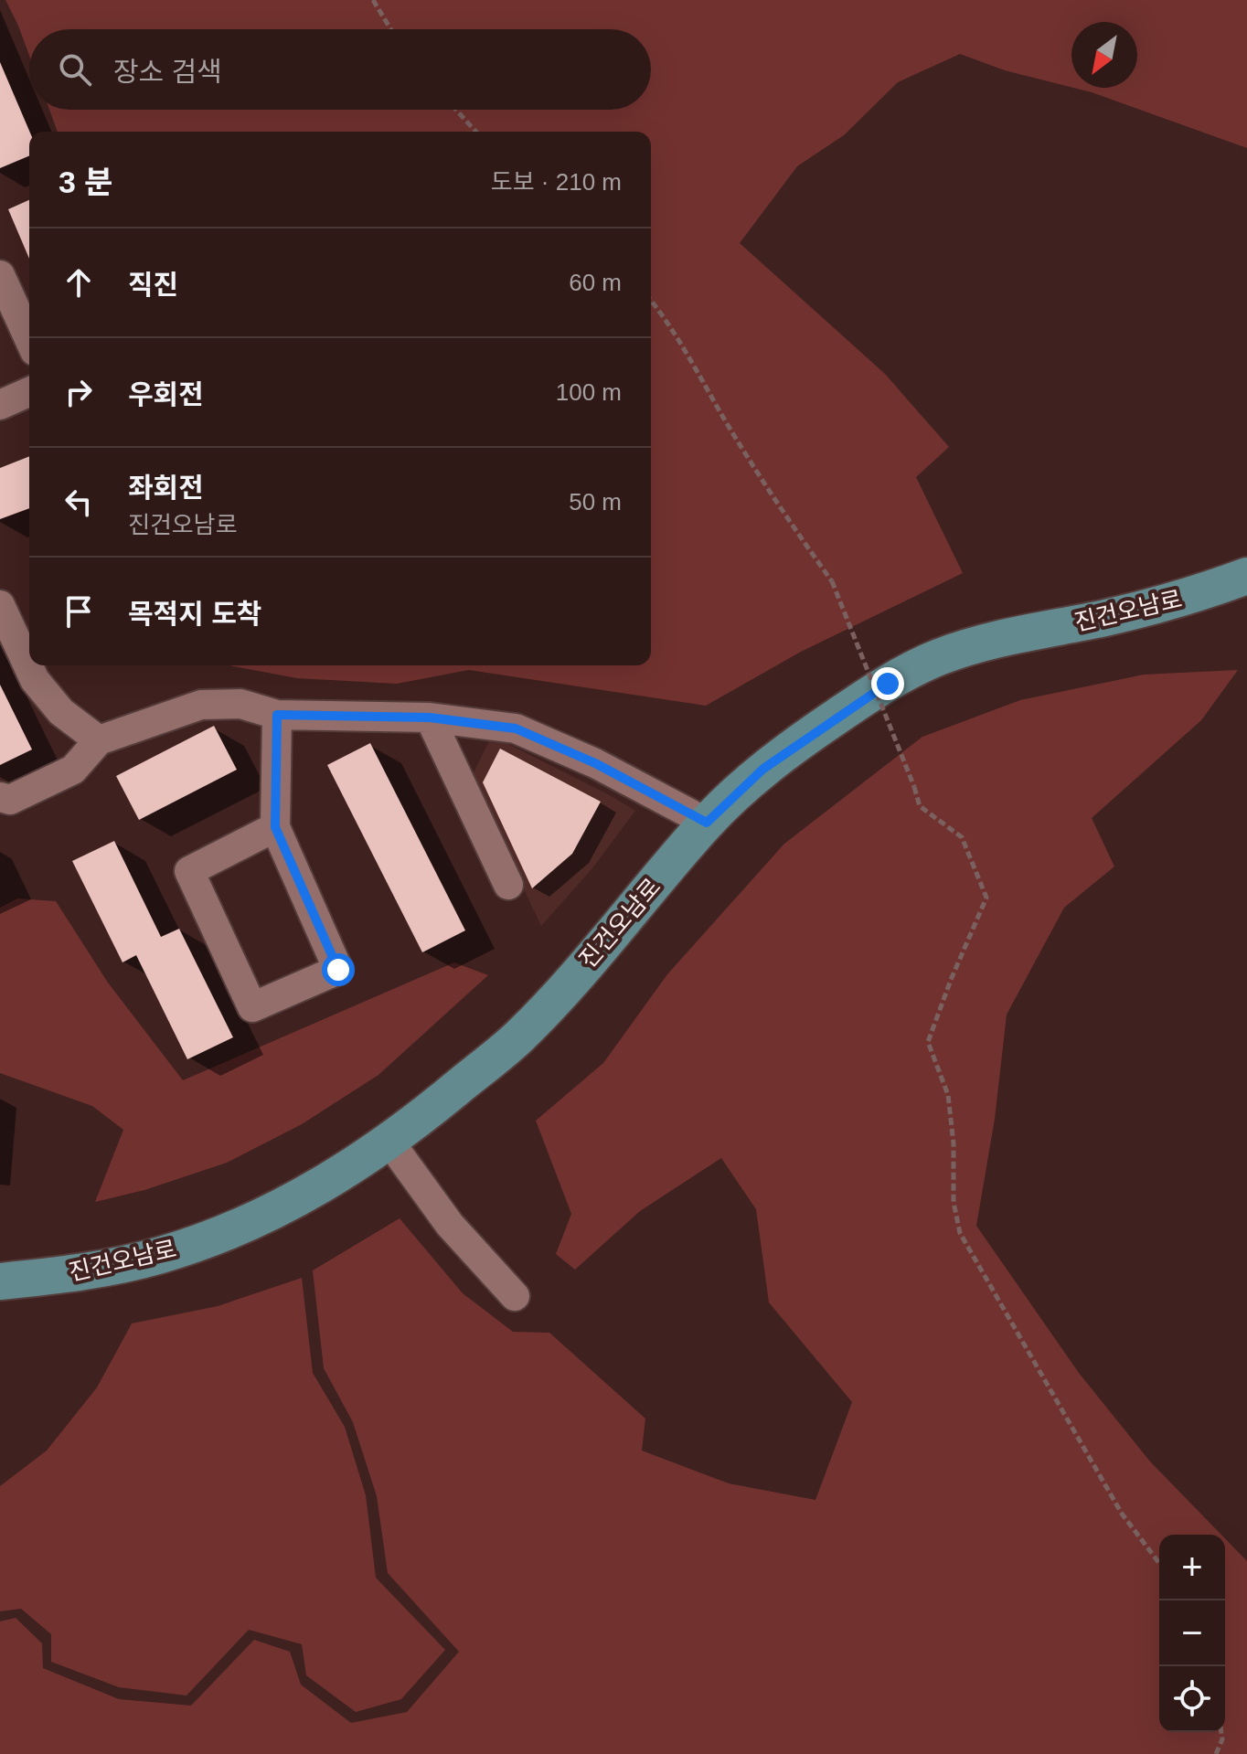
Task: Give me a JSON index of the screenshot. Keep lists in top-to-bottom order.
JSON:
{
  "streets": {
    "main road": ["진건오남로"]
  },
  "north": "bottom left",
  "page": {
    "search": "장소 검색",
    "heading": ["3 분", "도보 · 210 m"],
    "list": [
      ["직진", "60 m"],
      ["우회전", "100 m"],
      ["좌회전", "진건오남로", "50 m"],
      "목적지 도착"
    ],
    "map_buttons": ["+", "−"]
  }
}
